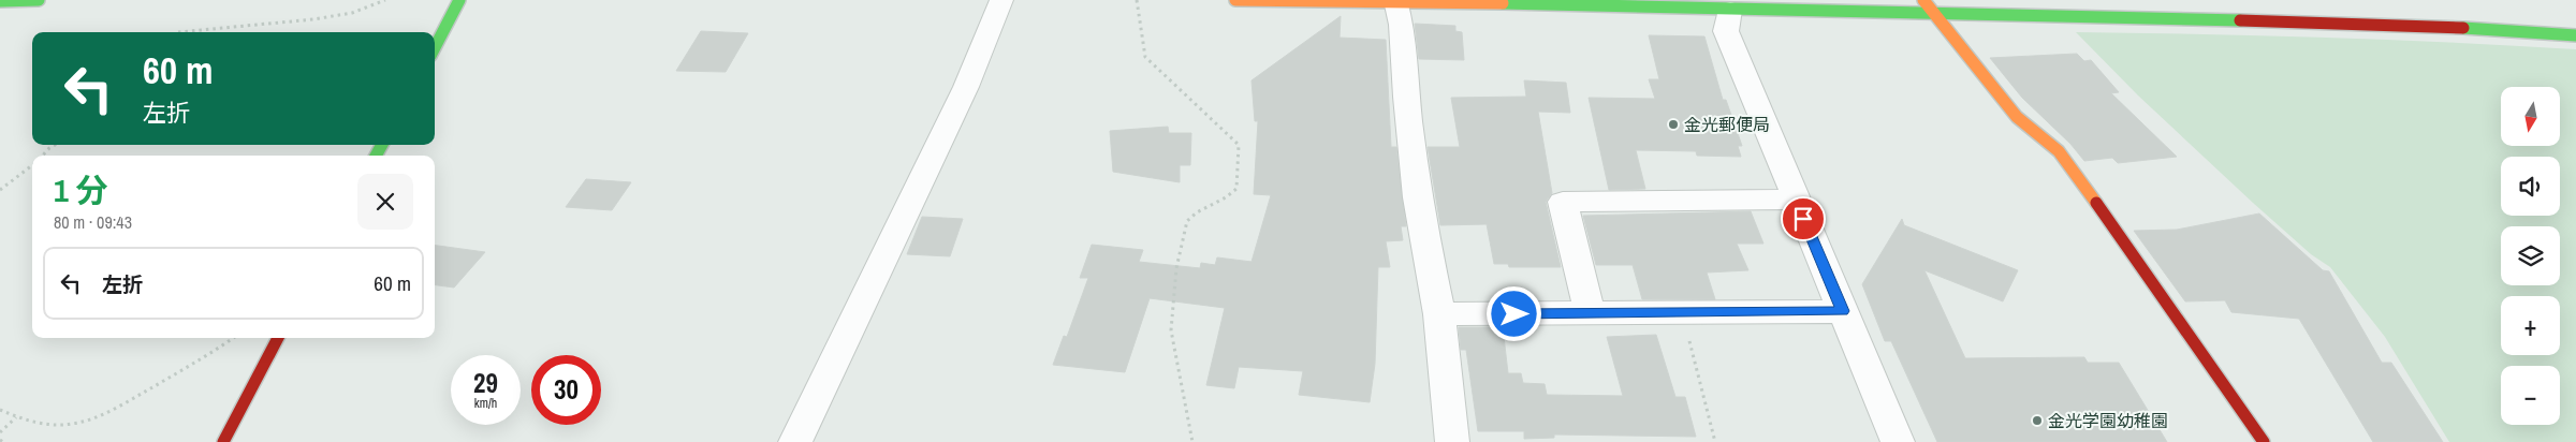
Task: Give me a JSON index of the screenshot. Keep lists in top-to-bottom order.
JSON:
{
  "places": ["金光郵便局", "金光学園幼稚園"],
  "north": "bottom",
  "page": {
    "turn": ["60 m", "左折"],
    "map_buttons": ["+", "−"],
    "heading": ["1 分", "80 m · 09:43"],
    "list": [
      {
        "name": "左折",
        "value": "60 m"
      }
    ],
    "speed": "29 km/h",
    "limit": "30"
  }
}
